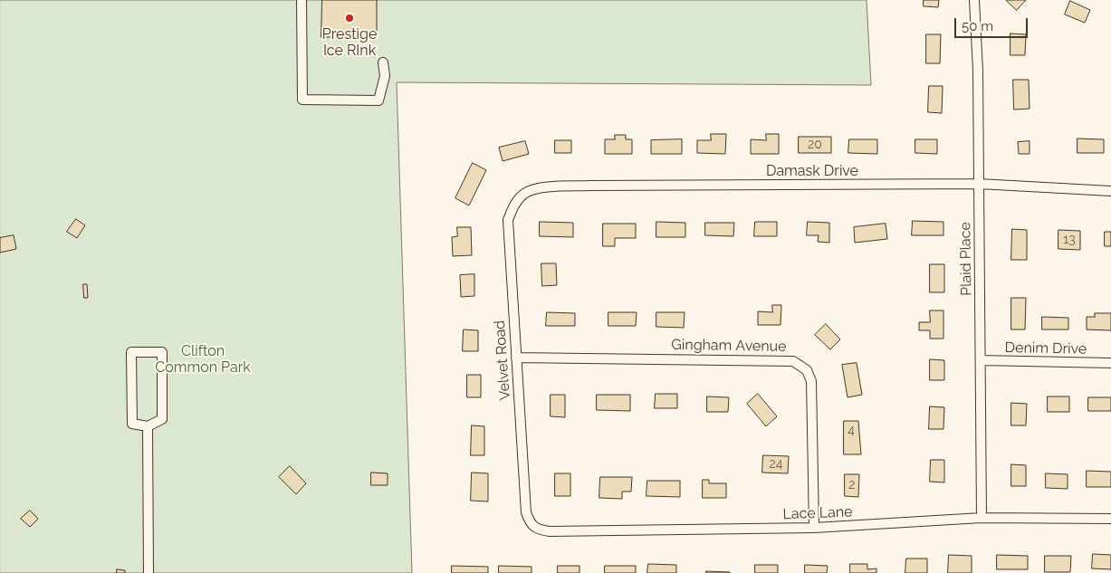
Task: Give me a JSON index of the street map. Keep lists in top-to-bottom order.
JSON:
{
  "streets": {
    "street": [
      "Damask Drive",
      "Plaid Place",
      "Gingham Avenue",
      "Denim Drive",
      "Velvet Road",
      "Lace Lane"
    ]
  },
  "crossings": [
    ["Damask Drive", "Plaid Place"],
    ["Damask Drive", "Velvet Road"],
    ["Plaid Place", "Denim Drive"],
    ["Plaid Place", "Lace Lane"],
    ["Gingham Avenue", "Velvet Road"],
    ["Gingham Avenue", "Lace Lane"],
    ["Velvet Road", "Lace Lane"]
  ],
  "parks": ["Clifton Common Park"],
  "places": ["Prestige Ice RInk"],
  "house_numbers": [
    "20",
    "13",
    "4",
    "24",
    "2"
  ],
  "scale_bar": "50 m"
}
